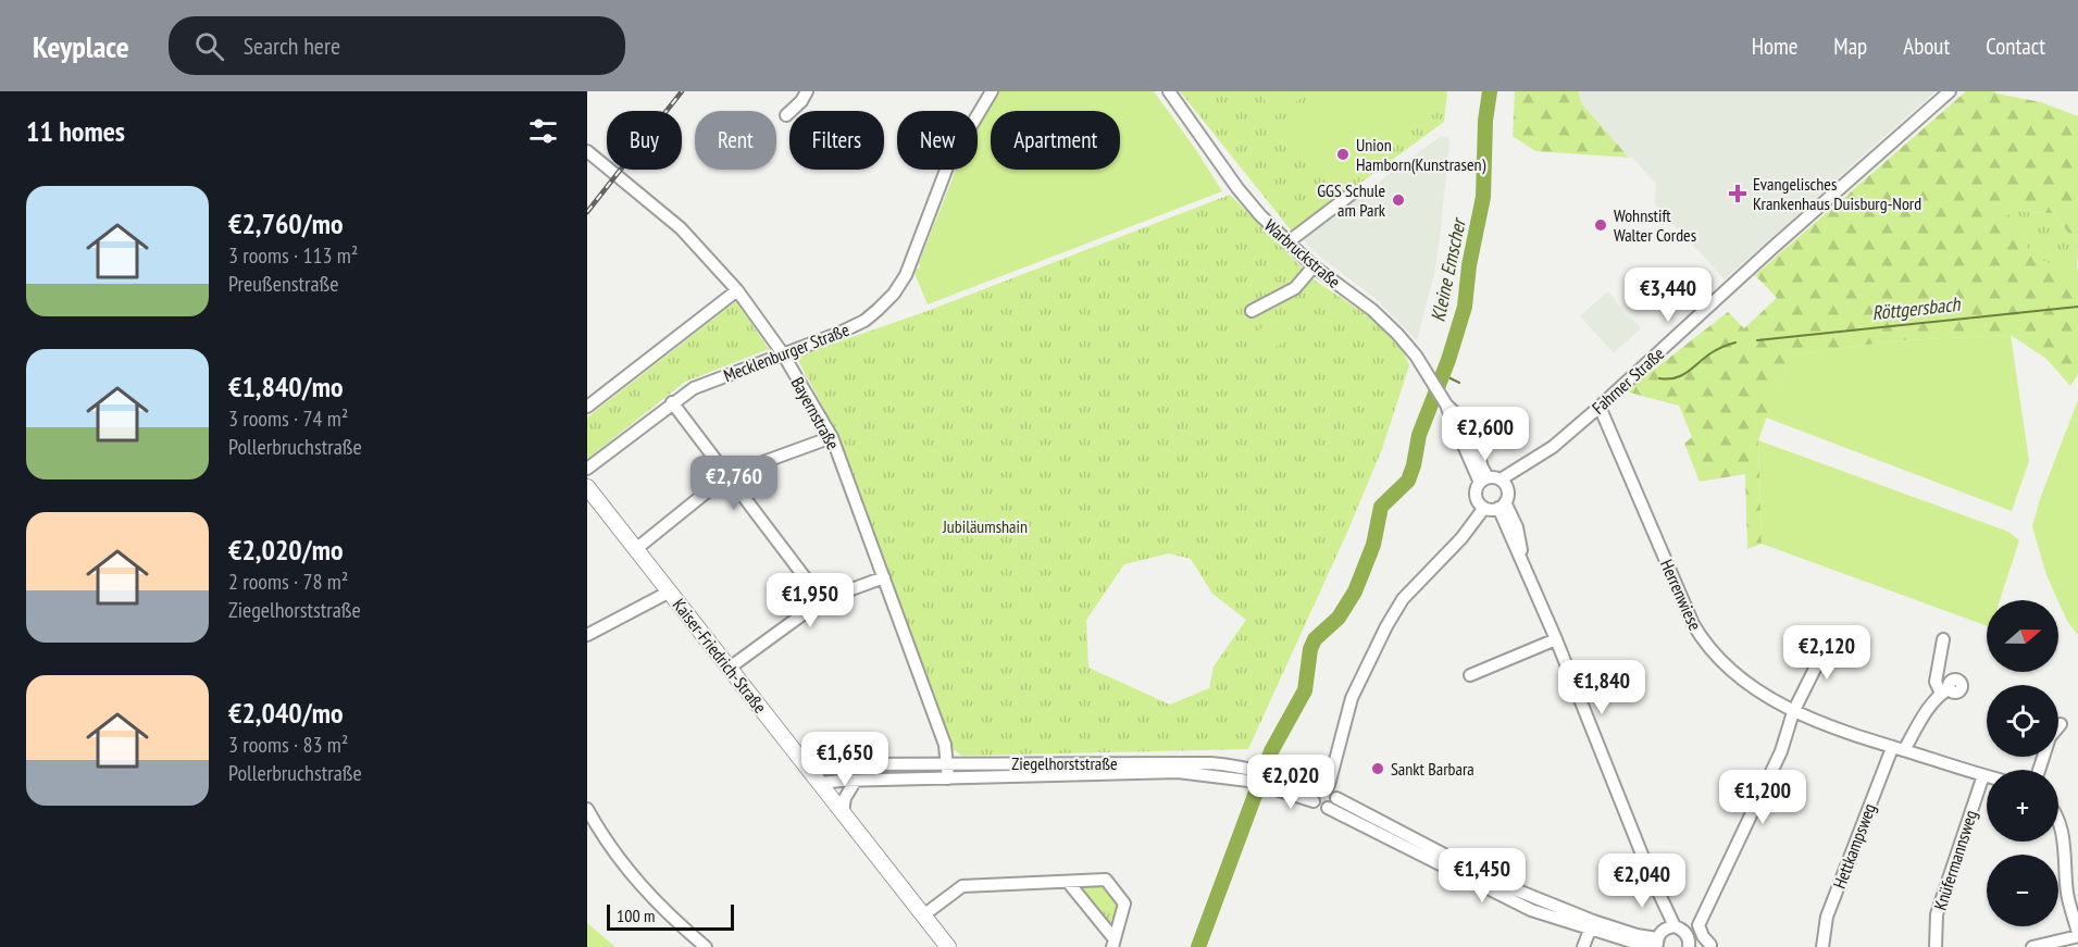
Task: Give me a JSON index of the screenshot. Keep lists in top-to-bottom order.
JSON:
{
  "streets": {
    "main road": ["Kaiser-Friedrich-Straße"],
    "street": [
      "Warbruckstraße",
      "Mecklenburger Straße",
      "Fahrner Straße",
      "Bayernstraße",
      "Herrenwiese",
      "Ziegelhorststraße",
      "Hettkampsweg",
      "Knüfermannsweg"
    ]
  },
  "crossings": [
    ["Warbruckstraße", "Fahrner Straße"],
    ["Mecklenburger Straße", "Bayernstraße"],
    ["Fahrner Straße", "Herrenwiese"],
    ["Bayernstraße", "Ziegelhorststraße"],
    ["Herrenwiese", "Hettkampsweg"],
    ["Herrenwiese", "Knüfermannsweg"],
    ["Kaiser-Friedrich-Straße", "Ziegelhorststraße"]
  ],
  "water": ["Kleine Emscher", "Röttgersbach"],
  "parks": ["Jubiläumshain"],
  "places": {
    "other": [
      "Union Hamborn(Kunstrasen)",
      "GGS Schule am Park",
      "Wohnstift Walter Cordes",
      "Sankt Barbara"
    ],
    "health": ["Evangelisches Krankenhaus Duisburg-Nord"]
  },
  "scale_bar": "100 m",
  "north": "right",
  "page": {
    "header": "Keyplace",
    "search": "Search here",
    "nav": [
      "Home",
      "Map",
      "About",
      "Contact"
    ],
    "heading": "11 homes",
    "chip": [
      "Buy",
      "Rent",
      "Filters",
      "New",
      "Apartment"
    ],
    "list": [
      {
        "name": "€2,760/mo",
        "note": "3 rooms · 113 m² · Preußenstraße"
      },
      {
        "name": "€1,840/mo",
        "note": "3 rooms · 74 m² · Pollerbruchstraße"
      },
      {
        "name": "€2,020/mo",
        "note": "2 rooms · 78 m² · Ziegelhorststraße"
      },
      {
        "name": "€2,040/mo",
        "note": "3 rooms · 83 m² · Pollerbruchstraße"
      }
    ],
    "price": [
      "€3,440",
      "€2,600",
      "€2,760",
      "€1,950",
      "€2,120",
      "€1,840",
      "€1,650",
      "€2,020",
      "€1,200",
      "€1,450",
      "€2,040"
    ],
    "map_buttons": ["+", "−"],
    "scale": "100 m"
  }
}
